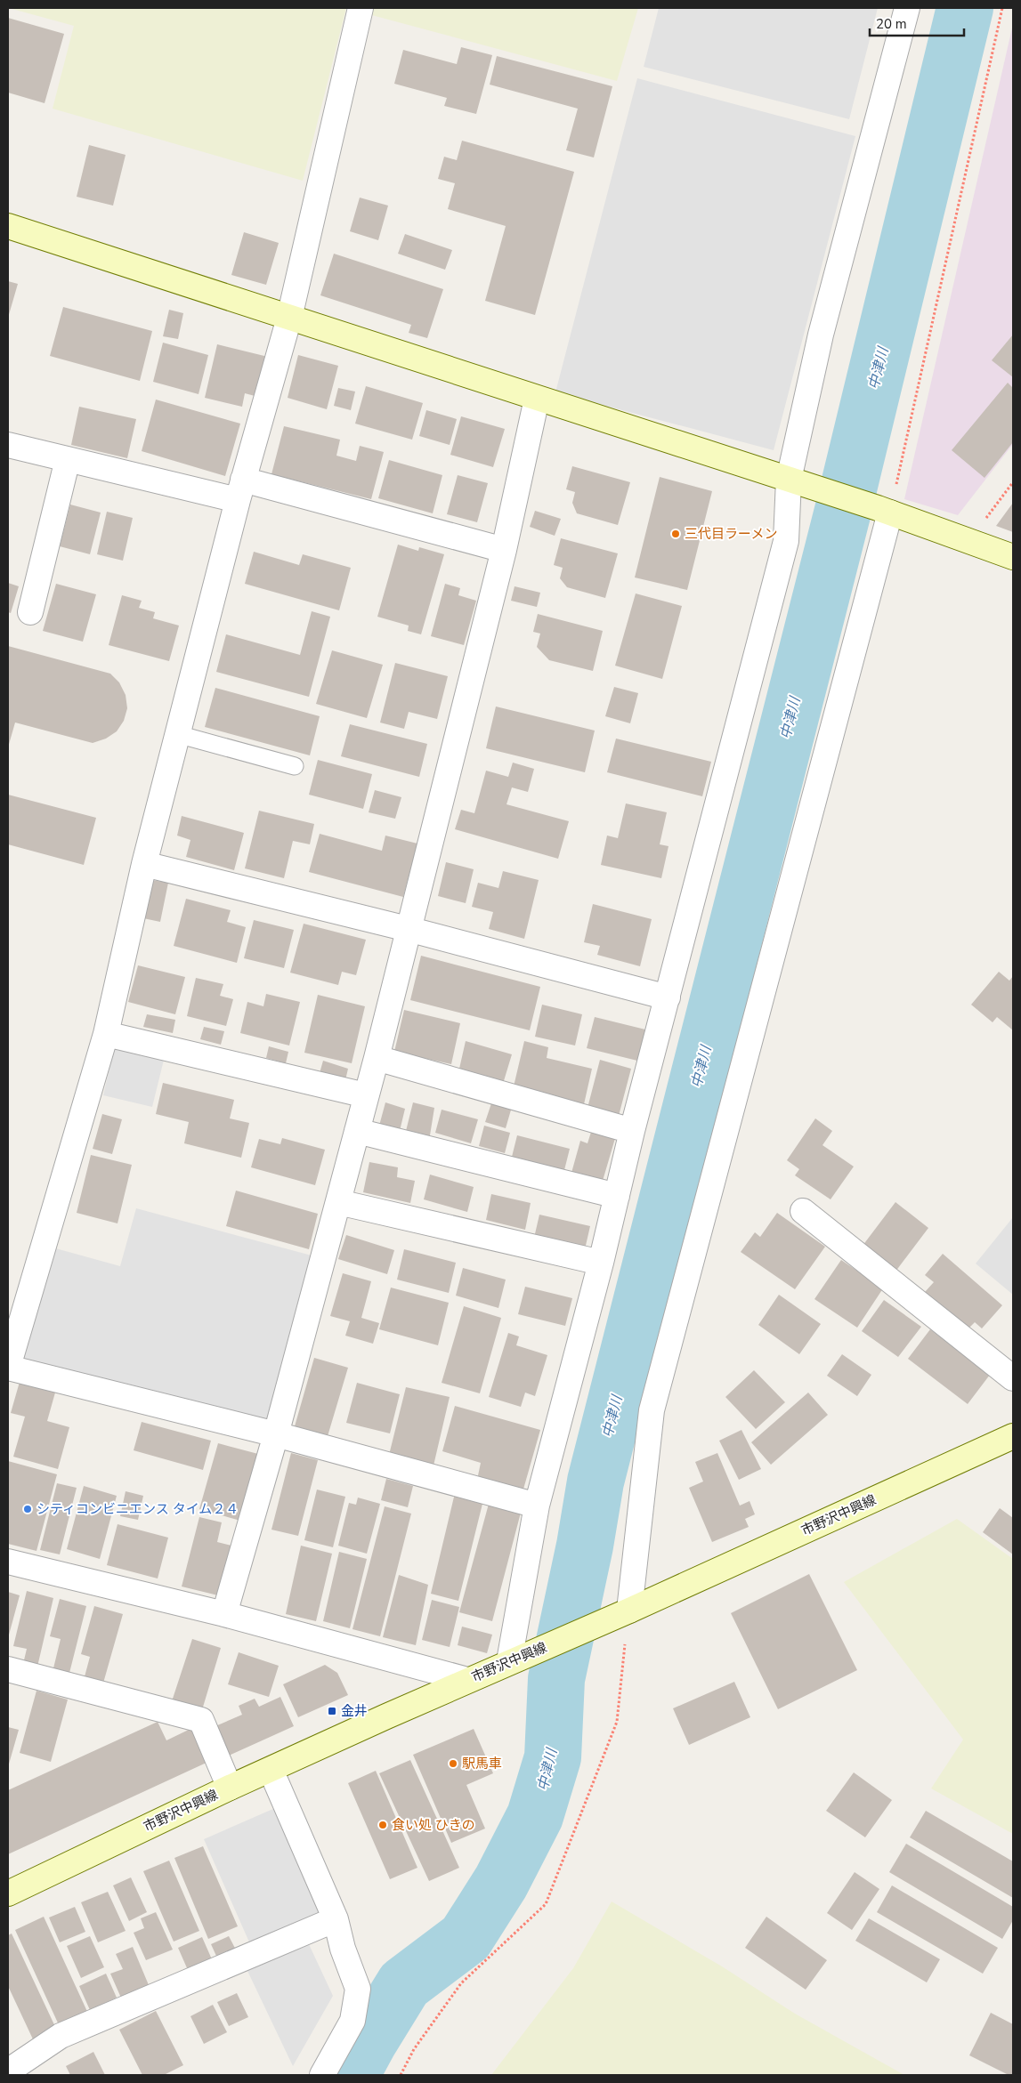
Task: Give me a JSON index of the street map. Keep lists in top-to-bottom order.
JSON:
{
  "streets": {
    "main road": ["市野沢中興線"]
  },
  "water": ["中津川"],
  "places": {
    "other": [
      "三代目ラーメン",
      "シティコンビニエンス タイム２４",
      "駅馬車",
      "食い処 ひきの"
    ],
    "transit": ["金井"]
  },
  "scale_bar": "20 m"
}
